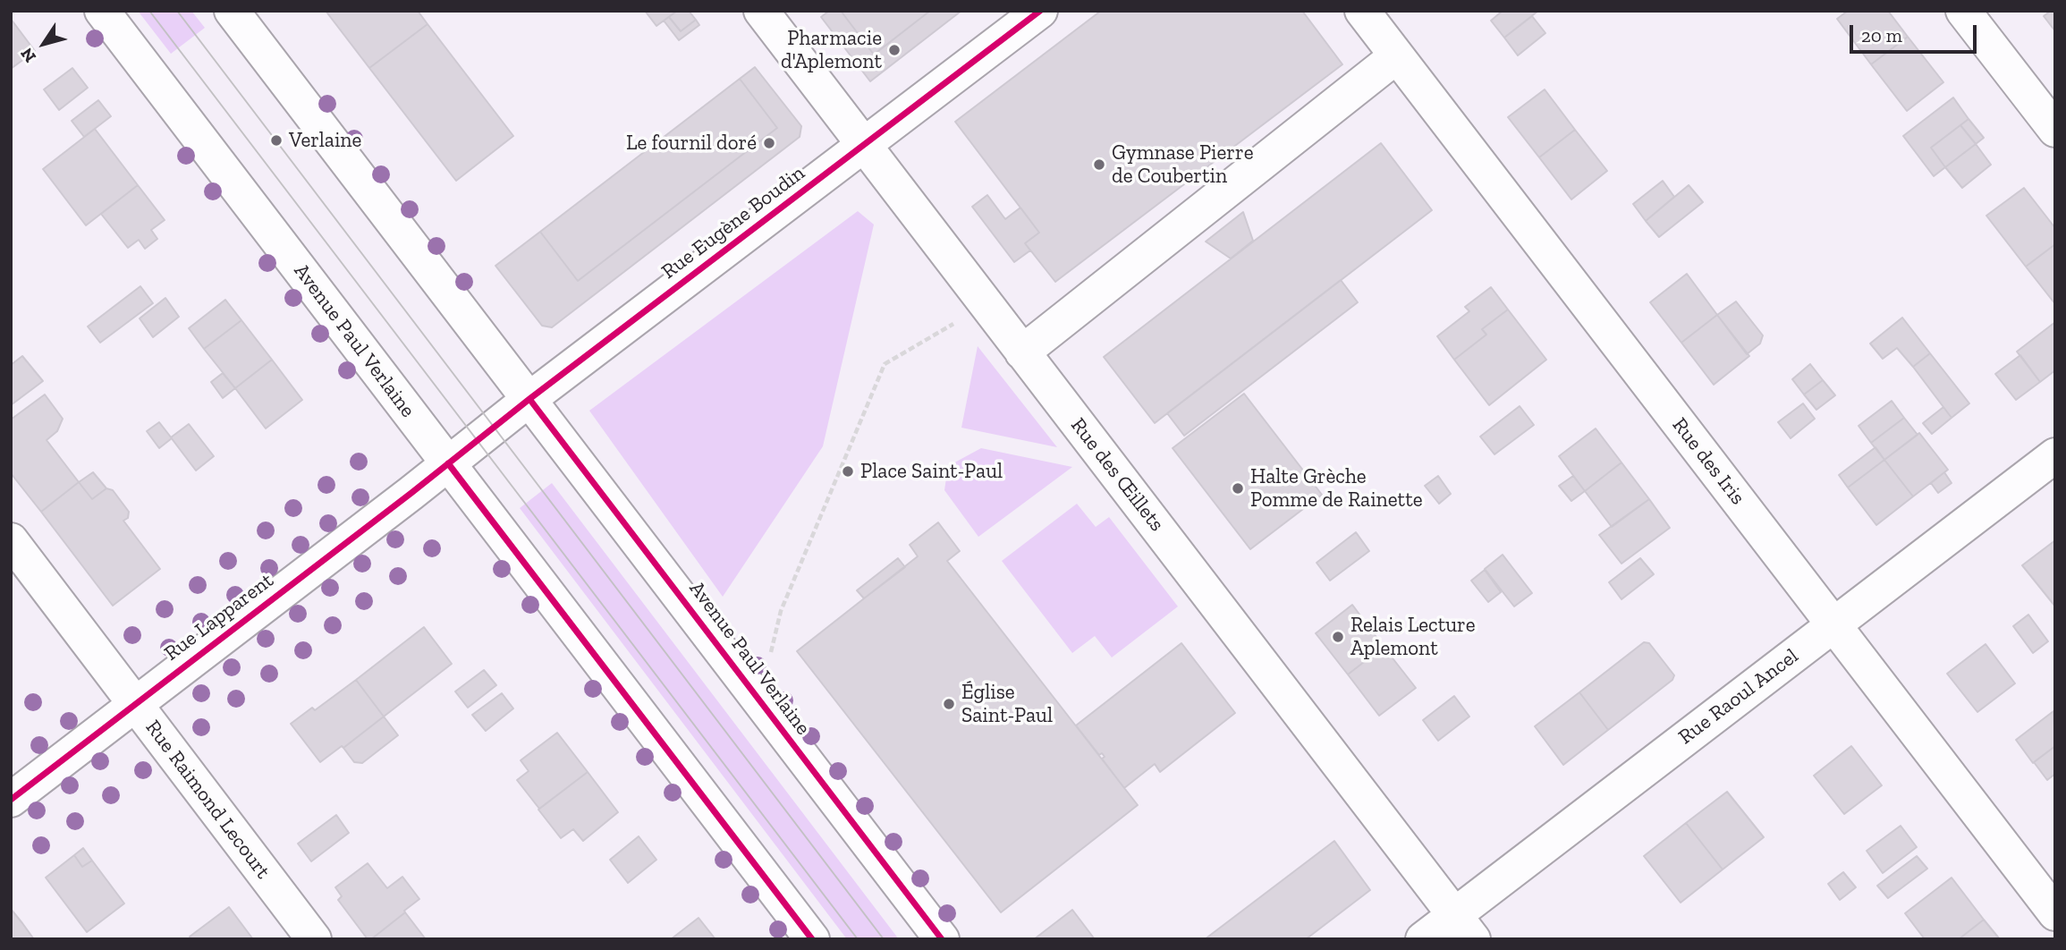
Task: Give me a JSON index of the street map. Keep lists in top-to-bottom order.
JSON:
{
  "streets": {
    "street": [
      "Rue Eugène Boudin",
      "Avenue Paul Verlaine",
      "Rue des Iris",
      "Rue des Œillets",
      "Rue Lapparent",
      "Rue Raoul Ancel",
      "Rue Raimond Lecourt"
    ]
  },
  "crossings": [
    ["Rue Eugène Boudin", "Avenue Paul Verlaine"],
    ["Rue Eugène Boudin", "Rue des Œillets"],
    ["Rue Eugène Boudin", "Rue Lapparent"],
    ["Avenue Paul Verlaine", "Rue Lapparent"],
    ["Rue des Iris", "Rue Raoul Ancel"],
    ["Rue des Œillets", "Rue Raoul Ancel"],
    ["Rue Lapparent", "Rue Raimond Lecourt"]
  ],
  "places": [
    "Pharmacie d'Aplemont",
    "Verlaine",
    "Le fournil doré",
    "Gymnase Pierre de Coubertin",
    "Place Saint-Paul",
    "Halte Grèche Pomme de Rainette",
    "Relais Lecture Aplemont",
    "Église Saint-Paul"
  ],
  "scale_bar": "20 m",
  "north": "bottom left"
}
